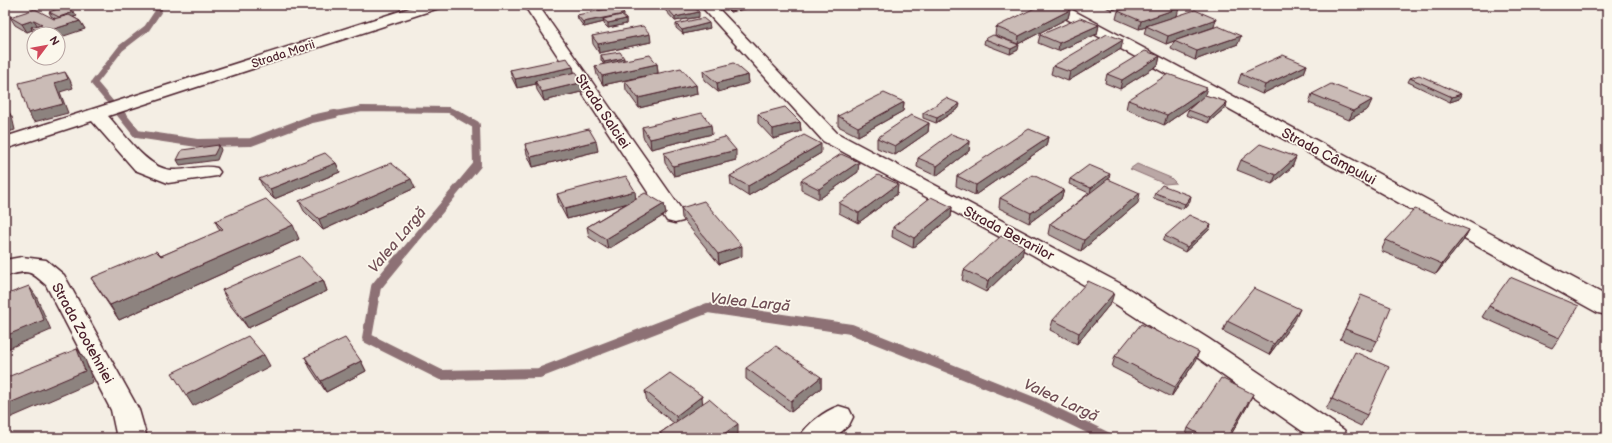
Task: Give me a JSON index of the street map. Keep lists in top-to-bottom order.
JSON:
{
  "streets": {
    "street": [
      "Strada Morii",
      "Strada Salciei",
      "Strada Câmpului",
      "Strada Berarilor",
      "Strada Zootehniei"
    ]
  },
  "water": ["Valea Largă"],
  "north": "top right"
}
